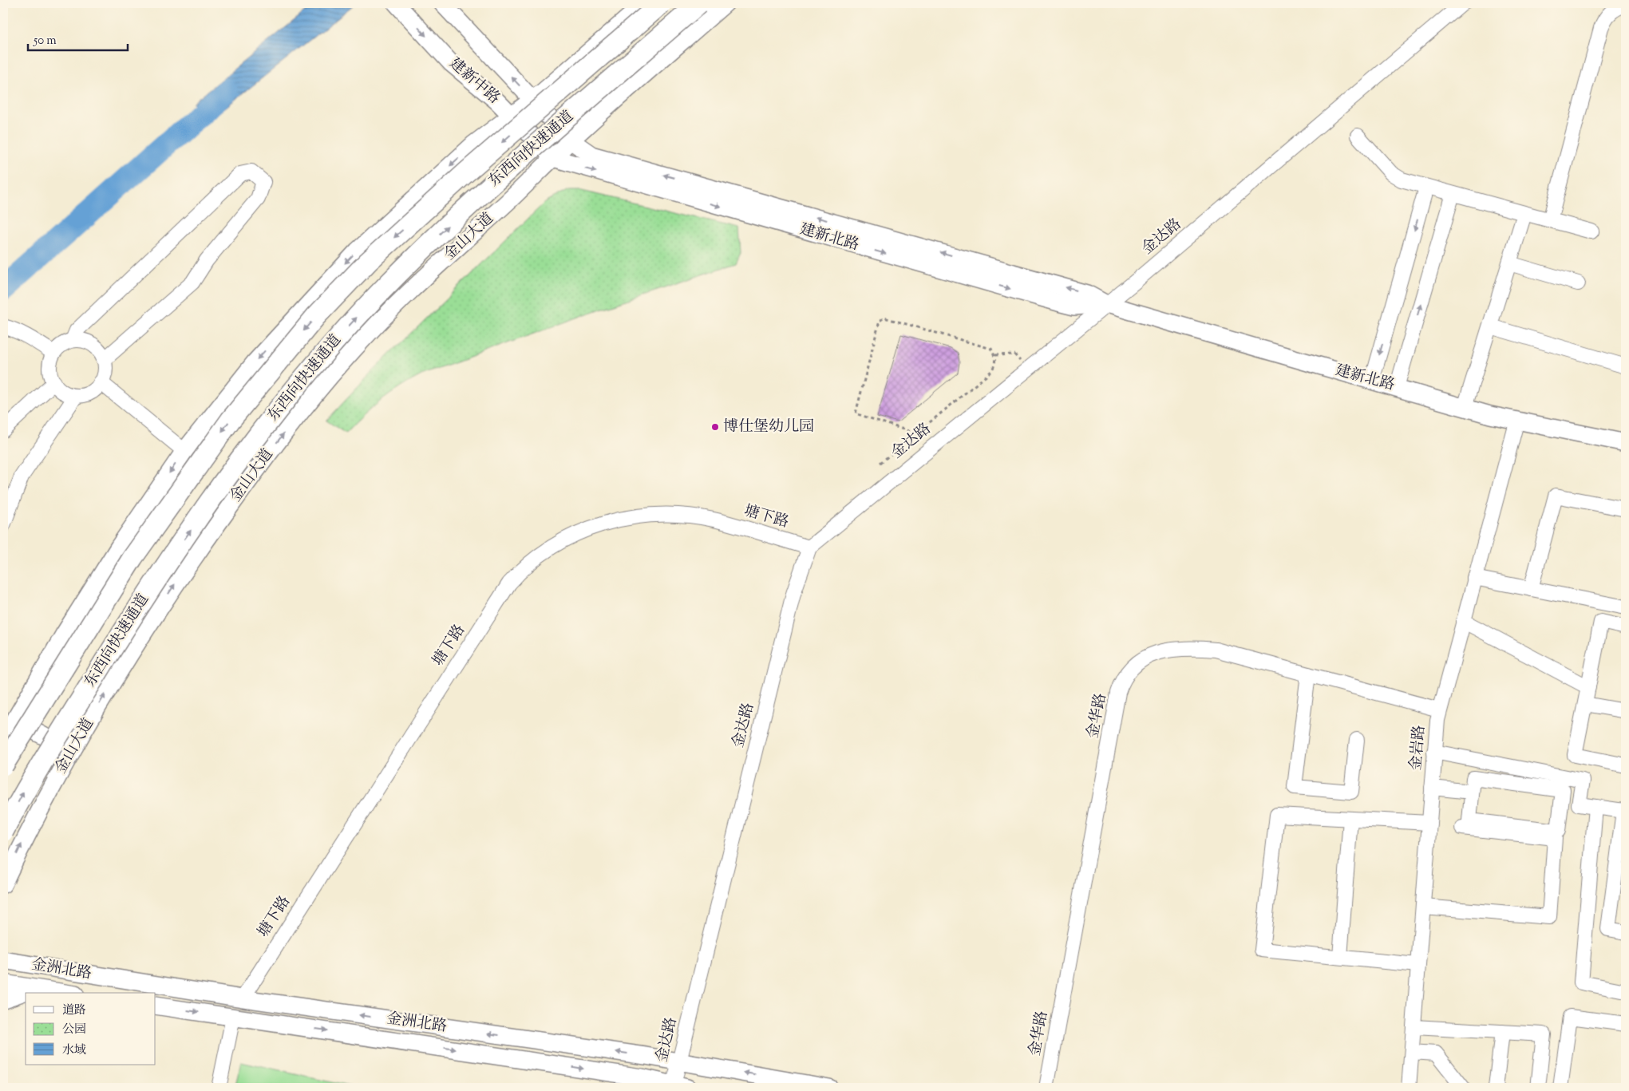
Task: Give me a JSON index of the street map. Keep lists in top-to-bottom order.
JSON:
{
  "streets": {
    "highway": ["东西向快速通道"],
    "main road": [
      "建新中路",
      "金山大道",
      "建新北路",
      "金洲北路"
    ],
    "street": [
      "金达路",
      "塘下路",
      "金华路",
      "金岩路"
    ]
  },
  "crossings": [
    ["建新中路", "金山大道"],
    ["建新中路", "建新北路"],
    ["金山大道", "建新北路"],
    ["金达路", "建新北路"],
    ["金达路", "塘下路"],
    ["金达路", "金洲北路"],
    ["建新北路", "金岩路"],
    ["塘下路", "金洲北路"],
    ["金华路", "金岩路"]
  ],
  "places": ["博仕堡幼儿园"],
  "legend": ["道路", "公园", "水域"],
  "scale_bar": "50 m"
}
